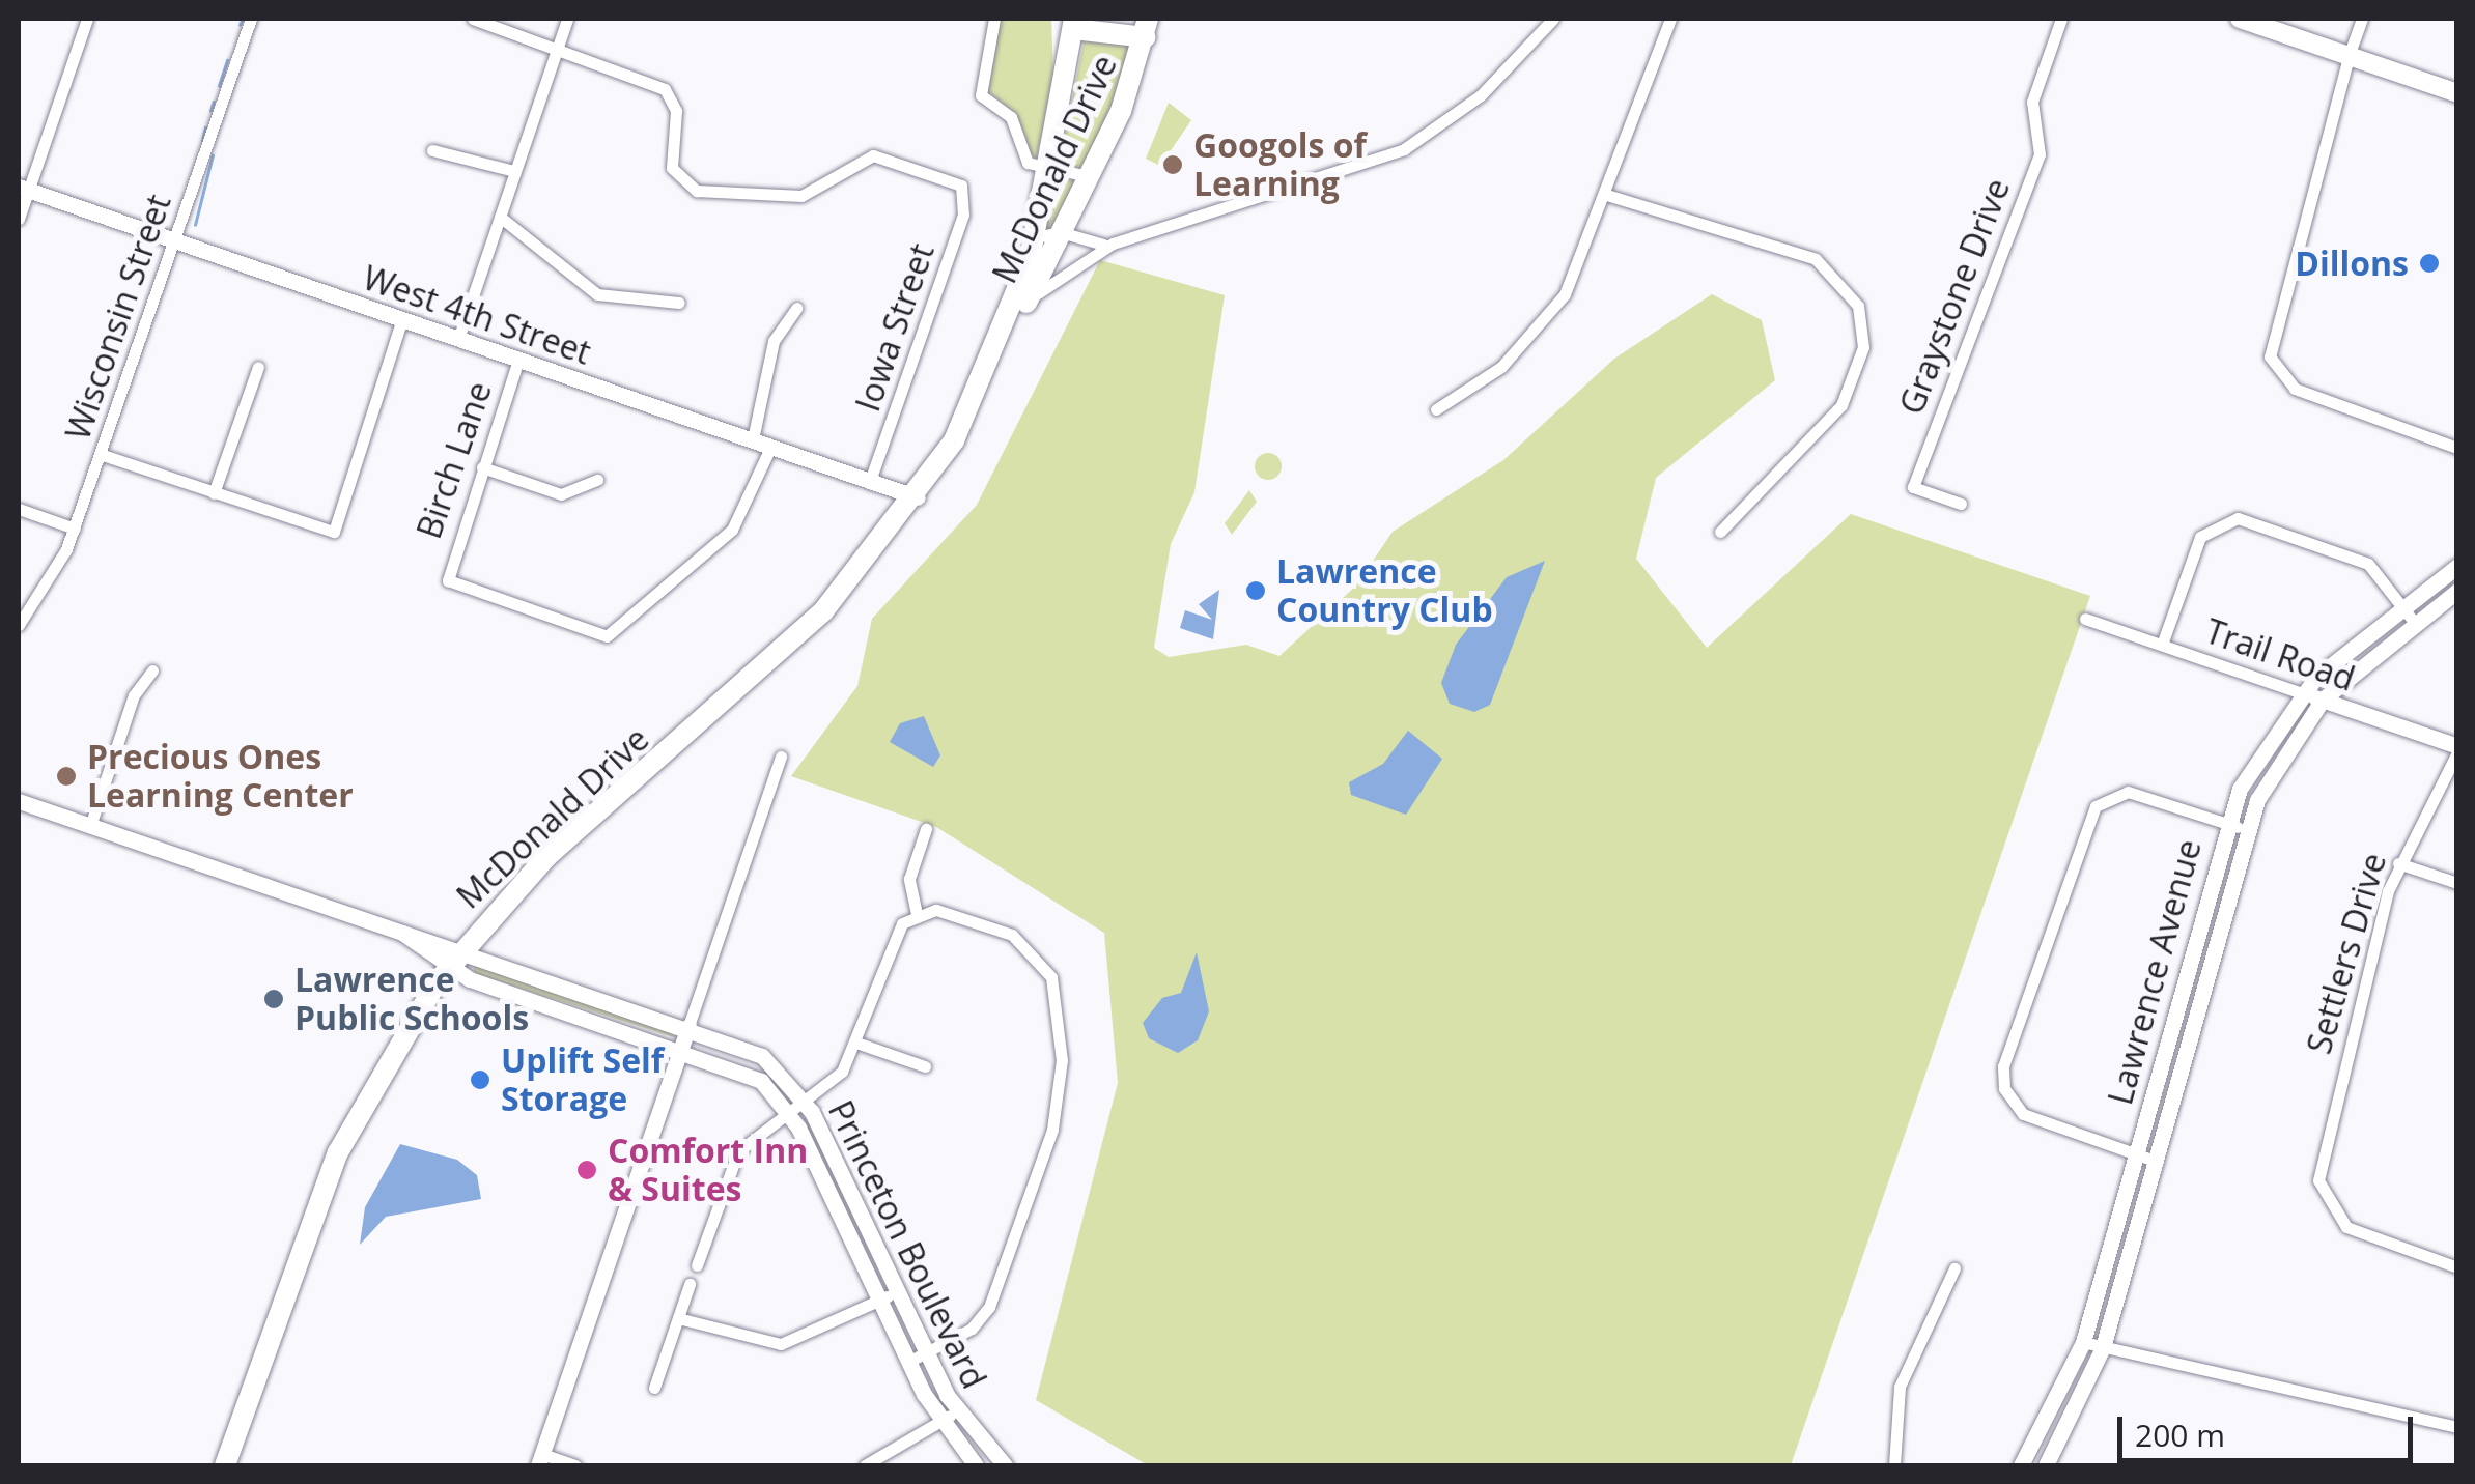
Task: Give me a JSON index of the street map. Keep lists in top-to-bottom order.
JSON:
{
  "streets": {
    "highway": ["McDonald Drive"],
    "street": [
      "Graystone Drive",
      "West 4th Street",
      "Wisconsin Street",
      "Iowa Street",
      "Birch Lane",
      "Trail Road",
      "Settlers Drive",
      "Lawrence Avenue",
      "Princeton Boulevard"
    ]
  },
  "crossings": [
    ["McDonald Drive", "West 4th Street"],
    ["McDonald Drive", "Princeton Boulevard"],
    ["West 4th Street", "Wisconsin Street"],
    ["West 4th Street", "Iowa Street"],
    ["West 4th Street", "Birch Lane"],
    ["Trail Road", "Settlers Drive"],
    ["Trail Road", "Lawrence Avenue"]
  ],
  "places": [
    "Googols of Learning",
    "Dillons",
    "Lawrence Country Club",
    "Precious Ones Learning Center",
    "Lawrence Public Schools",
    "Uplift Self Storage",
    "Comfort Inn & Suites"
  ],
  "scale_bar": "200 m"
}
